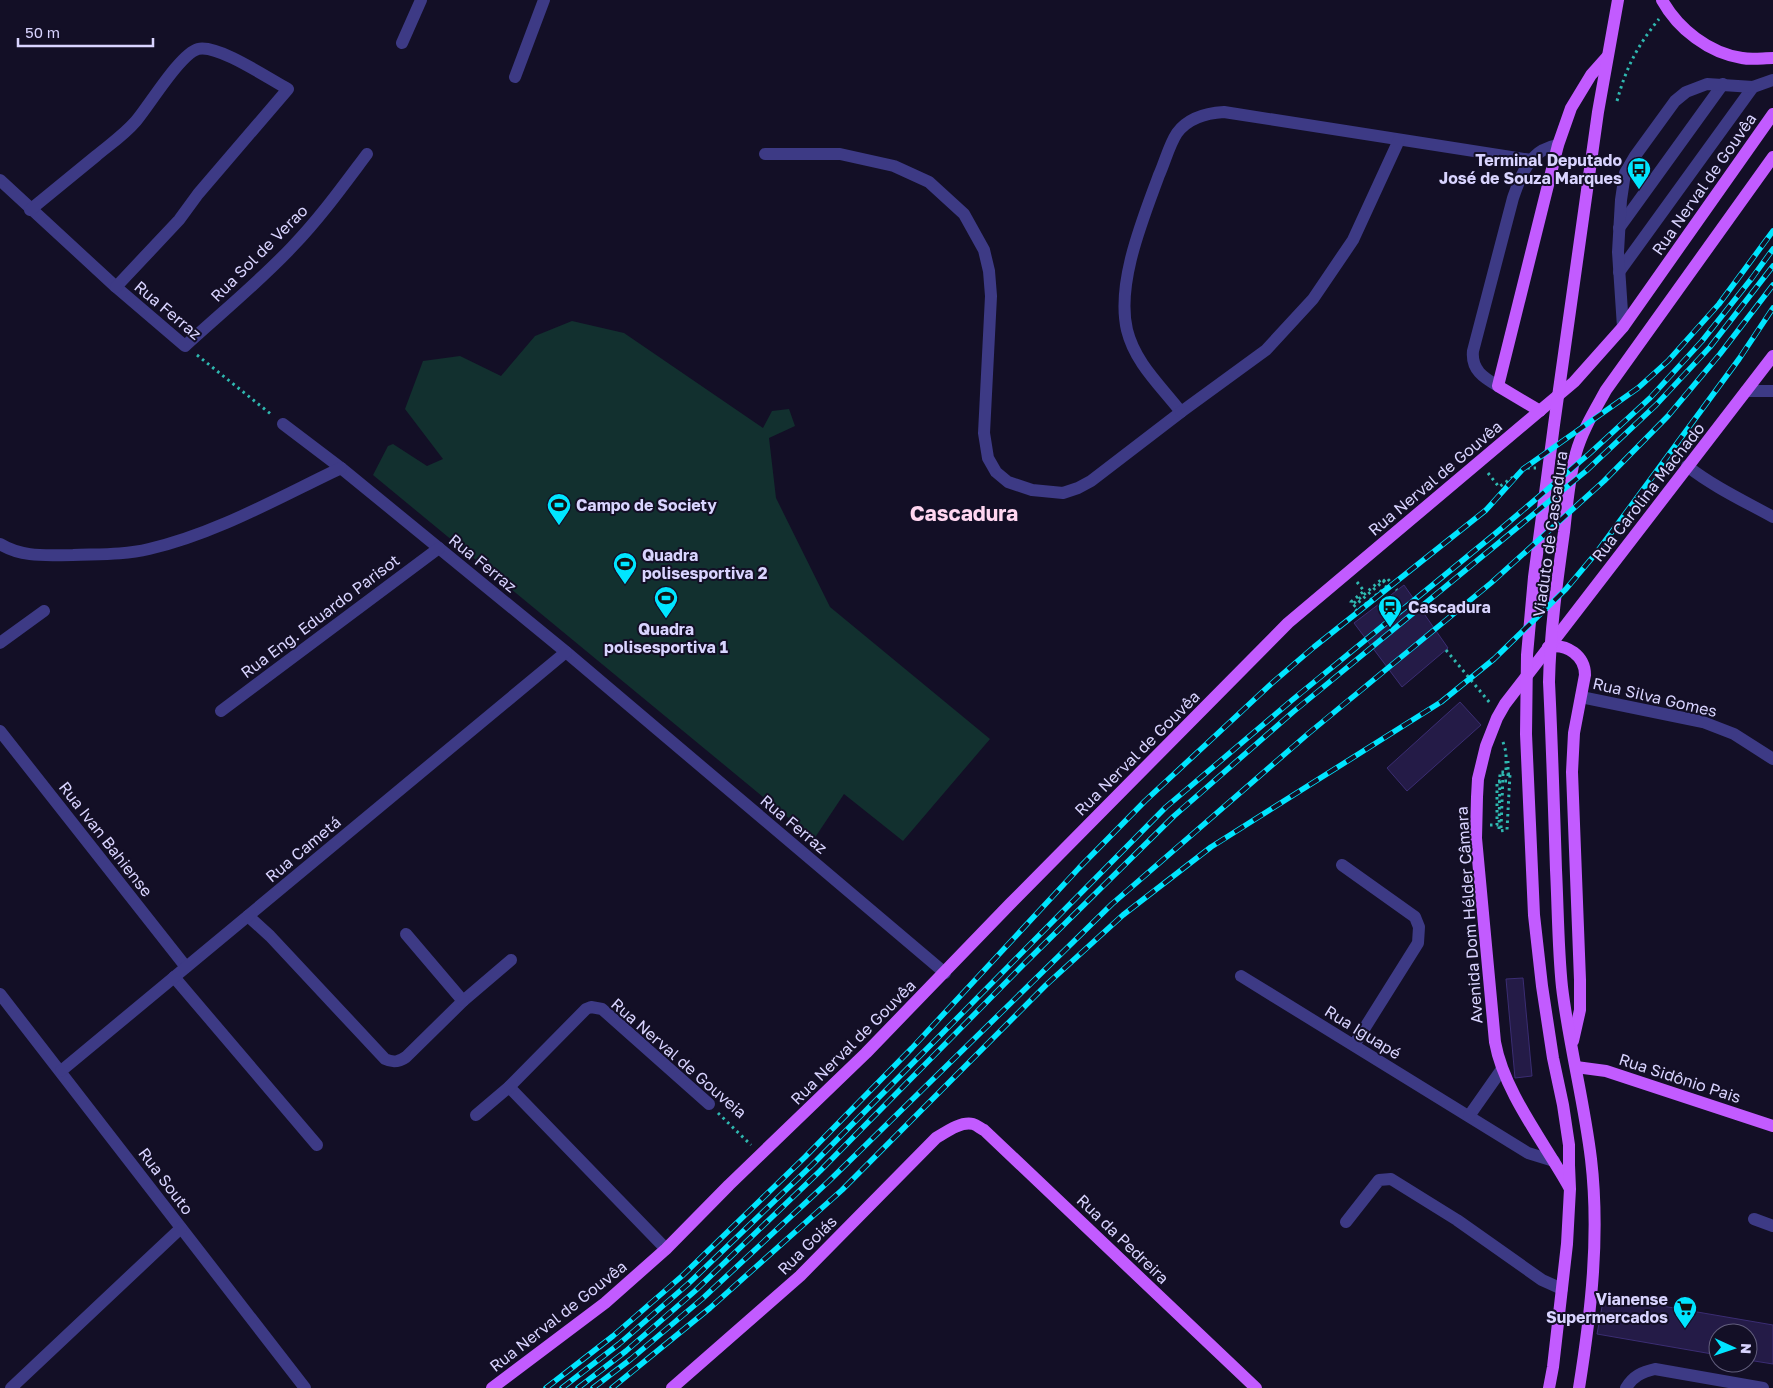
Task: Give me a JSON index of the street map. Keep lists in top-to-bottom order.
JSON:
{
  "streets": {
    "main road": [
      "Rua Nerval de Gouvêa",
      "Rua Carolina Machado",
      "Viaduto de Cascadura",
      "Avenida Dom Hélder Câmara",
      "Rua Sidônio Pais",
      "Rua da Pedreira",
      "Rua Goiás"
    ],
    "street": [
      "Rua Sol de Verao",
      "Rua Ferraz",
      "Rua Eng. Eduardo Parisot",
      "Rua Silva Gomes",
      "Rua Ivan Bahiense",
      "Rua Cametá",
      "Rua Iguapé",
      "Rua Nerval de Gouveia",
      "Rua Souto"
    ]
  },
  "crossings": [
    ["Rua Nerval de Gouvêa", "Rua Ferraz"],
    ["Rua Nerval de Gouvêa", "Rua Nerval de Gouveia"],
    ["Rua Sol de Verao", "Rua Ferraz"],
    ["Rua Ferraz", "Rua Eng. Eduardo Parisot"],
    ["Rua Ferraz", "Rua Cametá"],
    ["Rua Carolina Machado", "Avenida Dom Hélder Câmara"],
    ["Viaduto de Cascadura", "Avenida Dom Hélder Câmara"],
    ["Rua Ivan Bahiense", "Rua Cametá"],
    ["Rua Cametá", "Rua Souto"],
    ["Avenida Dom Hélder Câmara", "Rua Iguapé"],
    ["Rua da Pedreira", "Rua Goiás"]
  ],
  "districts": ["Cascadura"],
  "places": {
    "bus stop": ["Terminal Deputado José de Souza Marques"],
    "sports": ["Campo de Society", "Quadra polisesportiva 2", "Quadra polisesportiva 1"],
    "station": ["Cascadura"],
    "supermarket": ["Vianense Supermercados"]
  },
  "scale_bar": "50 m",
  "north": "right"
}
